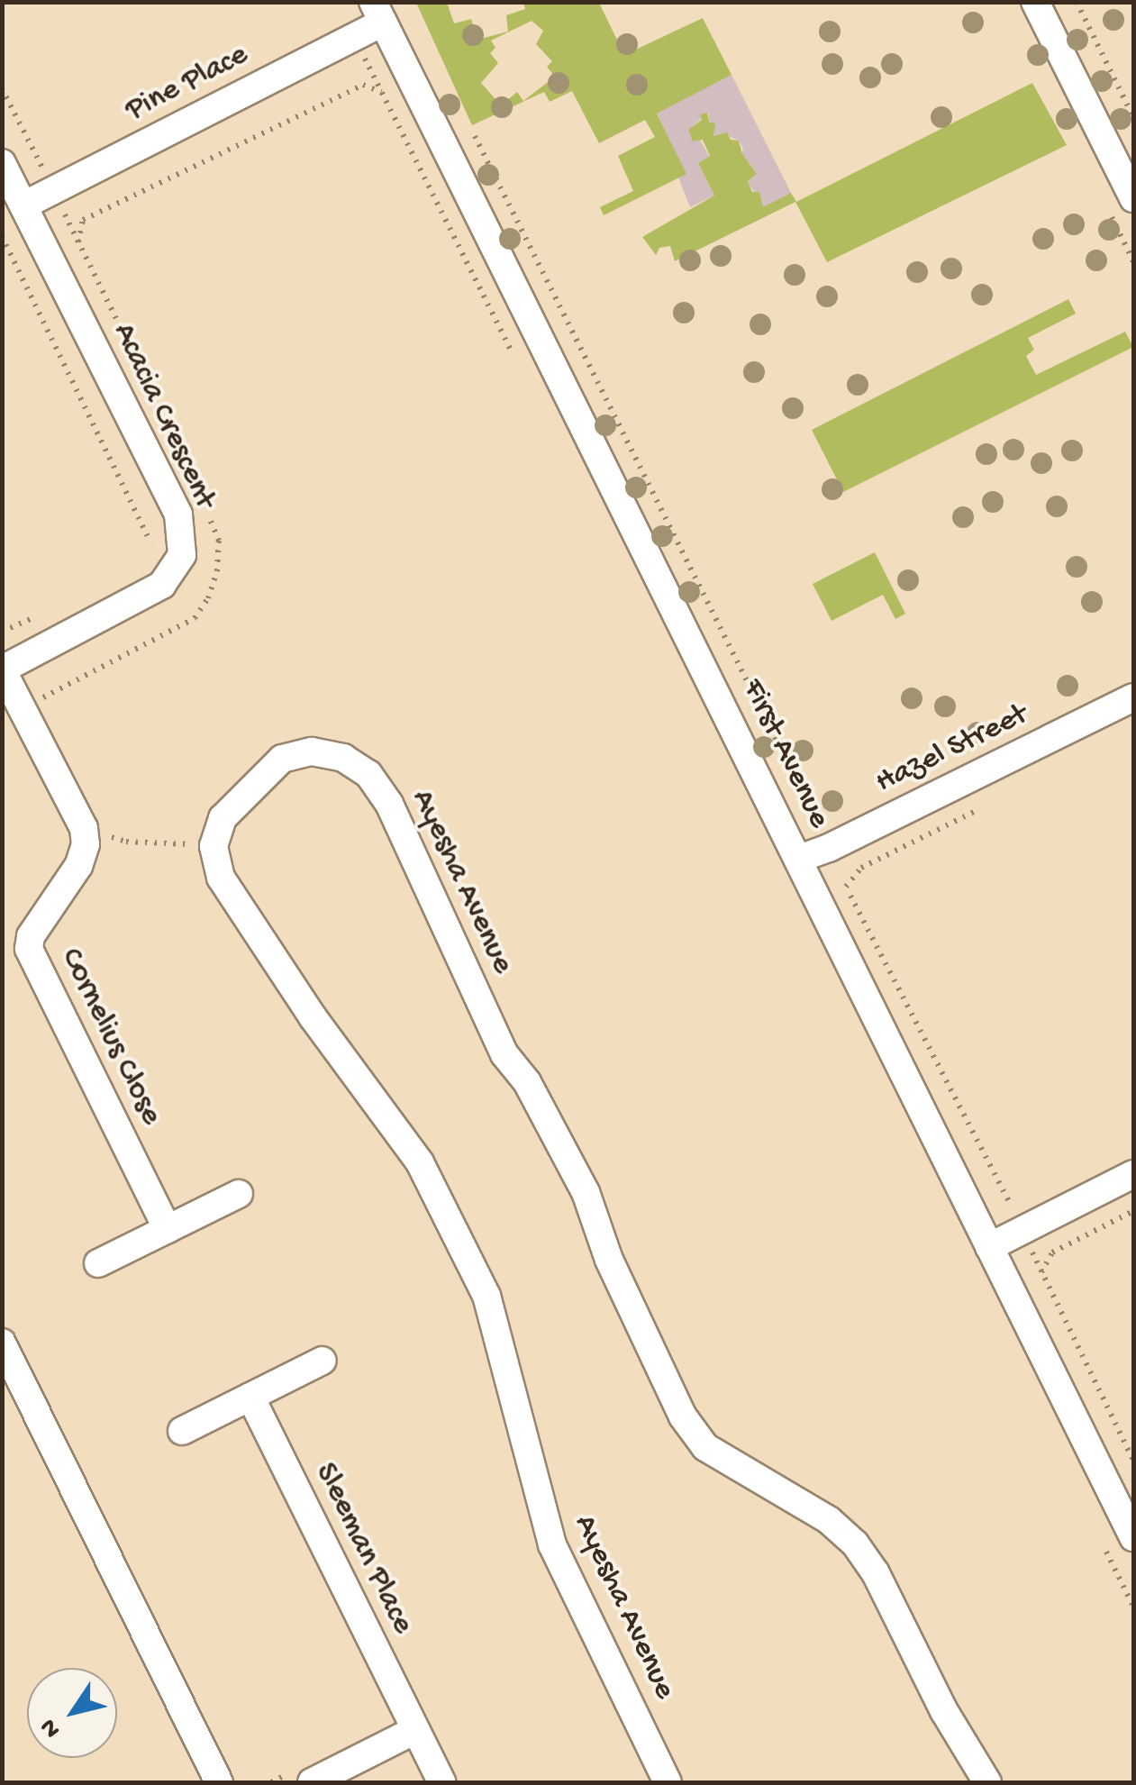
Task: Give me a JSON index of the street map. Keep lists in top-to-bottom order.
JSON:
{
  "streets": {
    "street": [
      "Pine Place",
      "Acacia Crescent",
      "Hazel Street",
      "First Avenue",
      "Ayesha Avenue",
      "Cornelius Close",
      "Sleeman Place"
    ]
  },
  "crossings": [
    ["Pine Place", "Acacia Crescent"],
    ["Pine Place", "First Avenue"],
    ["Hazel Street", "First Avenue"]
  ],
  "north": "bottom left"
}
